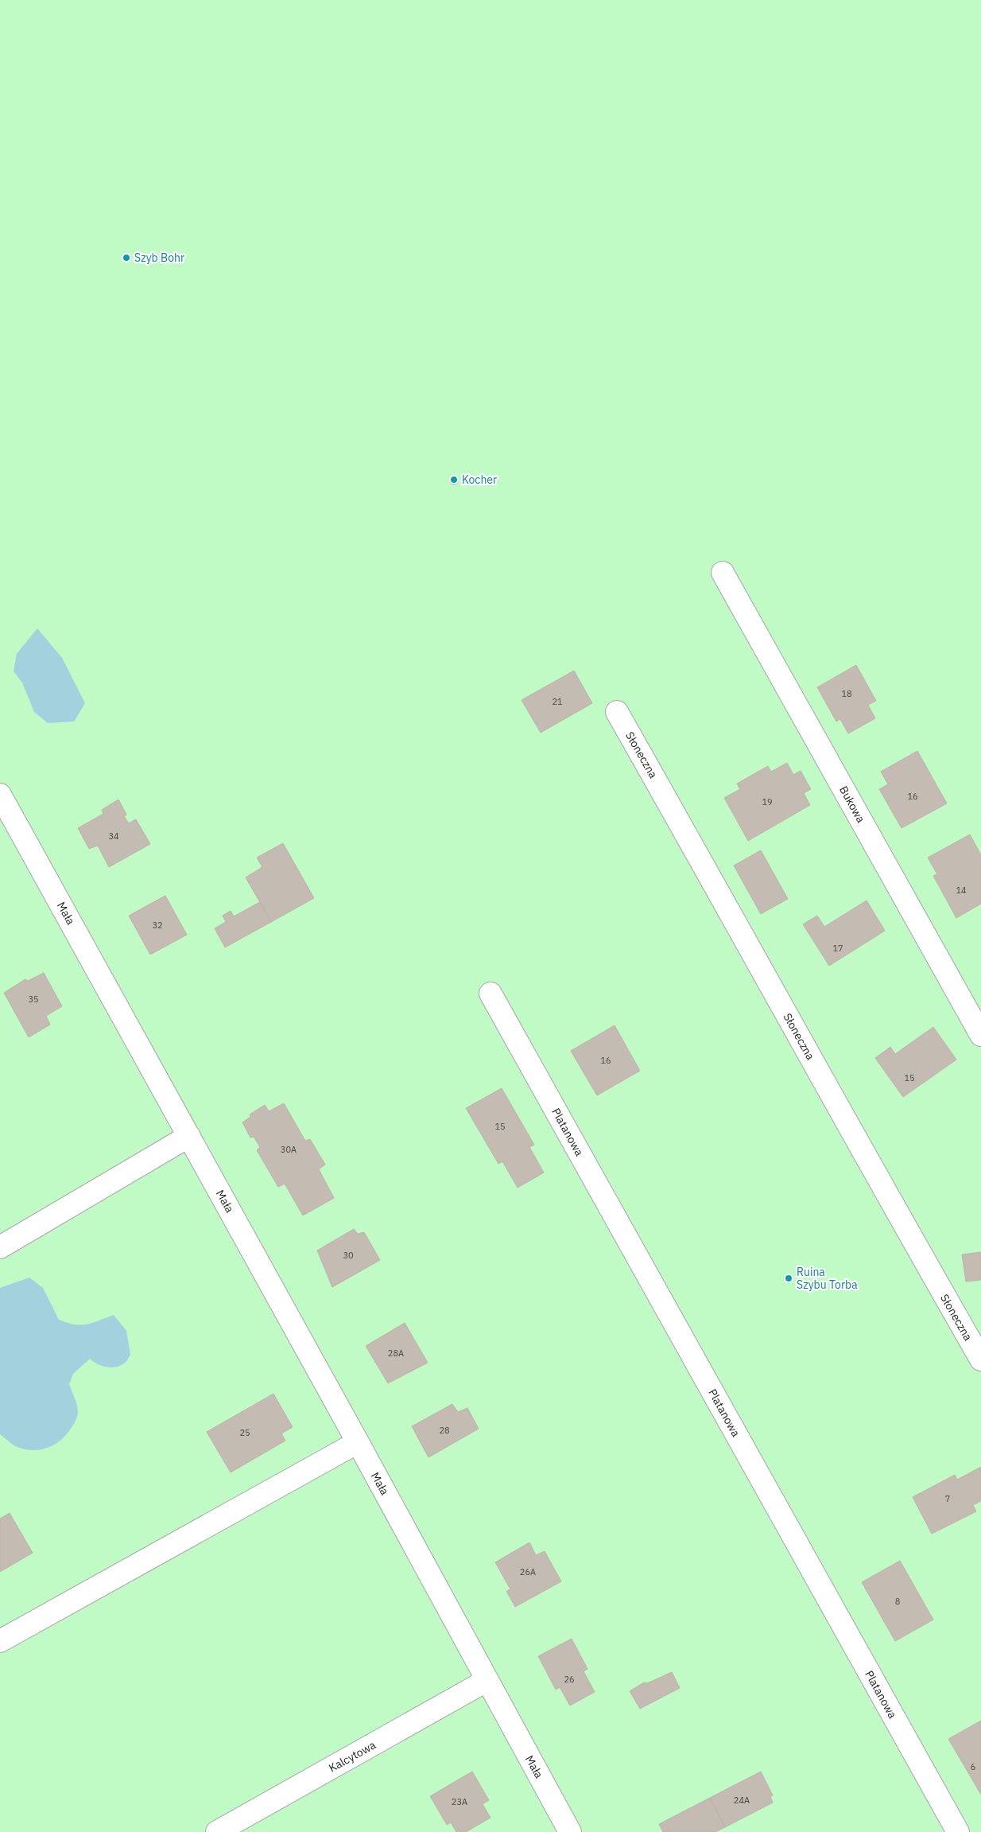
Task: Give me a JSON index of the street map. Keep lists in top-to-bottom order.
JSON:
{
  "streets": {
    "street": [
      "Słoneczna",
      "Bukowa",
      "Mała",
      "Platanowa",
      "Kalcytowa"
    ]
  },
  "crossings": [
    ["Mała", "Kalcytowa"]
  ],
  "places": ["Szyb Bohr", "Kocher", "Ruina Szybu Torba"],
  "house_numbers": [
    "18",
    "21",
    "16",
    "19",
    "34",
    "14",
    "32",
    "17",
    "35",
    "16",
    "15",
    "15",
    "30A",
    "30",
    "28A",
    "28",
    "25",
    "7",
    "26A",
    "8",
    "26",
    "6",
    "24A",
    "23A"
  ]
}
